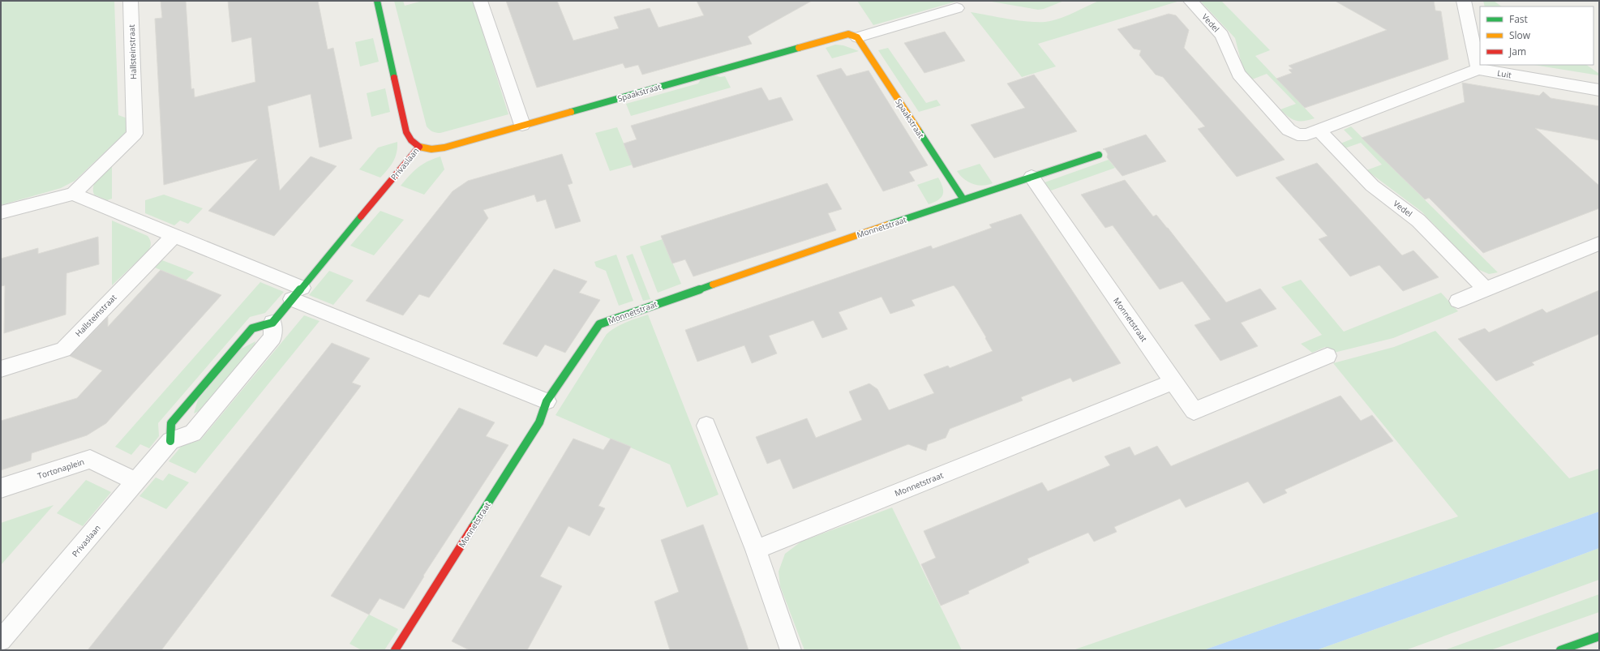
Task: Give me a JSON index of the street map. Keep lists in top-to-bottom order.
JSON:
{
  "streets": {
    "street": [
      "Vedel",
      "Hallsteinstraat",
      "Luit",
      "Spaakstraat",
      "Privaslaan",
      "Monnetstraat",
      "Tortonaplein"
    ]
  },
  "crossings": [
    ["Vedel", "Luit"],
    ["Spaakstraat", "Privaslaan"],
    ["Spaakstraat", "Monnetstraat"],
    ["Privaslaan", "Tortonaplein"]
  ],
  "legend": ["Fast", "Slow", "Jam"]
}
